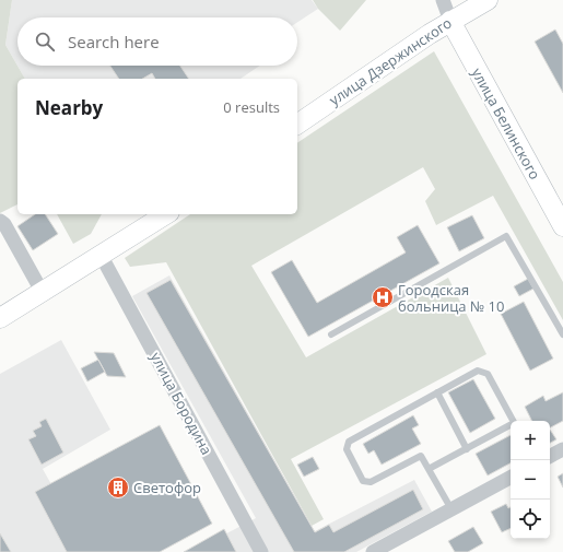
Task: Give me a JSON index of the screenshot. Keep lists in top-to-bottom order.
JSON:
{
  "streets": {
    "main road": ["улица Дзержинского", "улица Белинского"],
    "street": ["улица Бородина"]
  },
  "crossings": [
    ["улица Дзержинского", "улица Белинского"]
  ],
  "places": {
    "hospital": ["Городская больница № 10"],
    "building": ["Светофор"]
  },
  "page": {
    "search": "Search here",
    "heading": ["Nearby", "0 results"],
    "map_buttons": ["+", "−"]
  }
}
